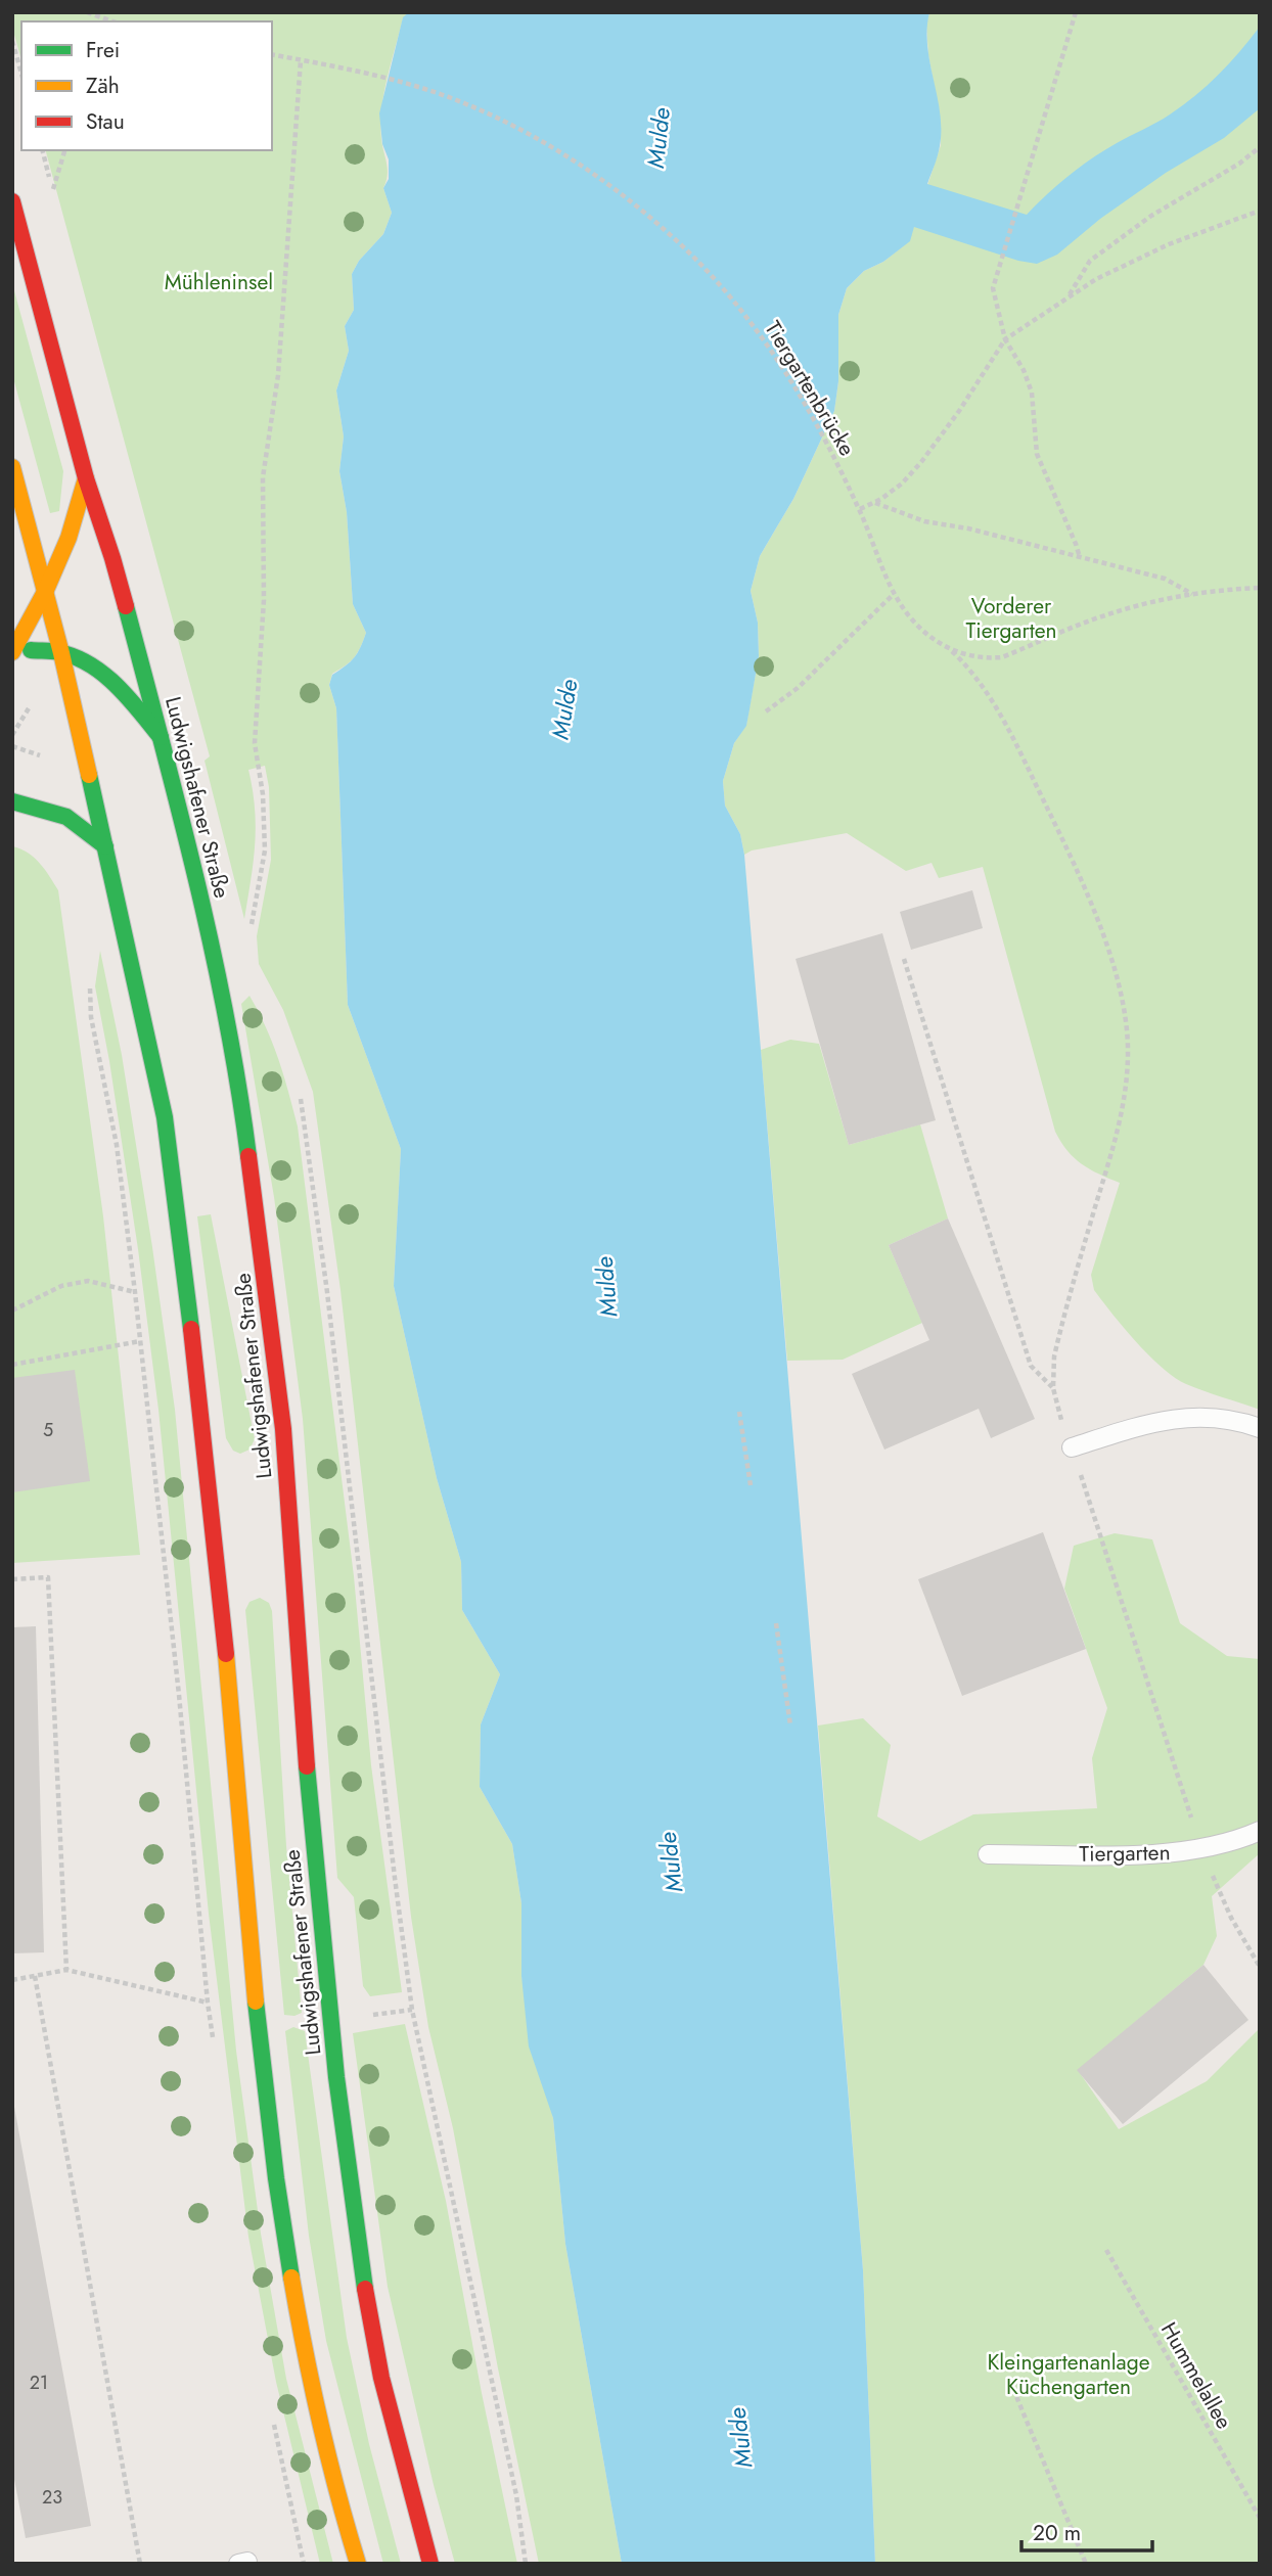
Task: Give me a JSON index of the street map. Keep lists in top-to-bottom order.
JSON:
{
  "streets": {
    "main road": ["Ludwigshafener Straße"],
    "lane": ["Tiergarten"],
    "path": ["Tiergartenbrücke", "Hummelallee"]
  },
  "water": ["Mulde"],
  "parks": ["Mühleninsel", "Vorderer Tiergarten", "Kleingartenanlage Küchengarten"],
  "house_numbers": ["5", "21", "23"],
  "legend": ["Frei", "Zäh", "Stau"],
  "scale_bar": "20 m"
}
